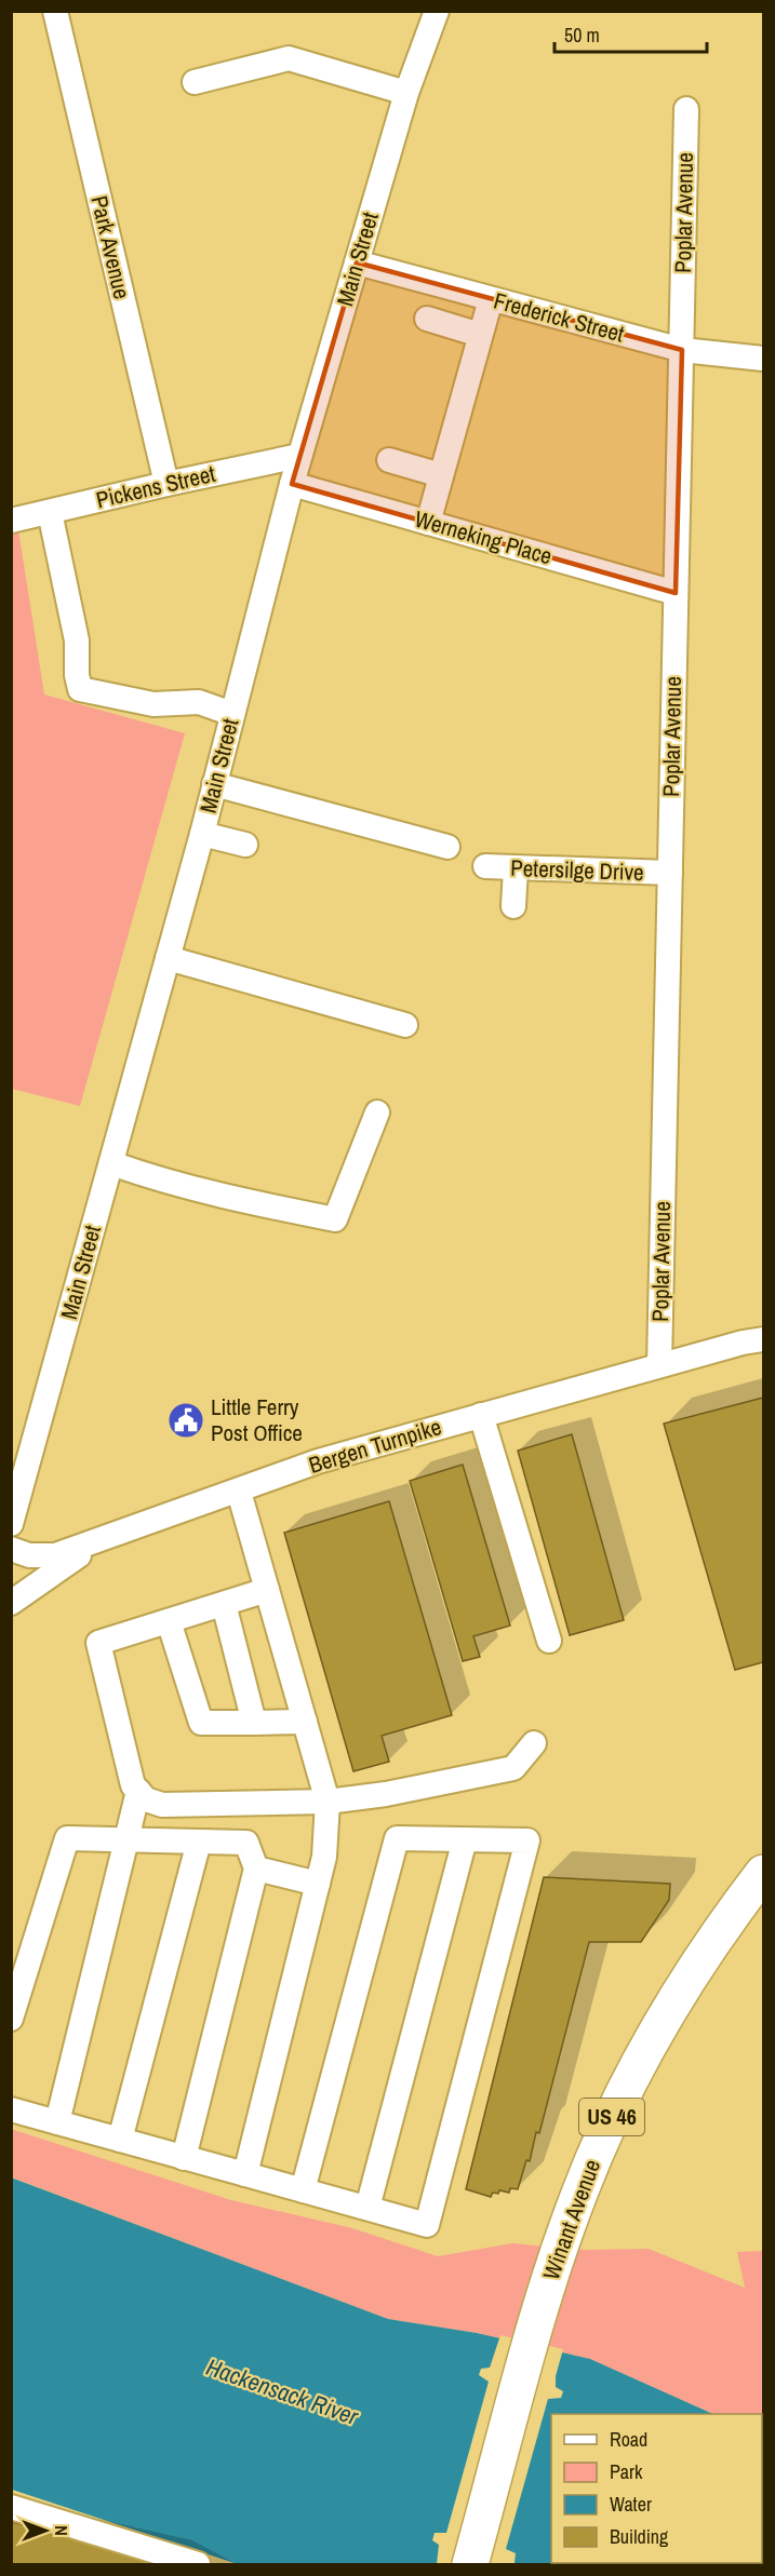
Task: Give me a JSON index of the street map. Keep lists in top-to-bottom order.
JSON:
{
  "streets": {
    "highway": ["US 46", "Winant Avenue"],
    "street": [
      "Poplar Avenue",
      "Park Avenue",
      "Main Street",
      "Frederick Street",
      "Pickens Street",
      "Werneking Place",
      "Petersilge Drive",
      "Bergen Turnpike"
    ]
  },
  "crossings": [
    ["Poplar Avenue", "Frederick Street"],
    ["Poplar Avenue", "Werneking Place"],
    ["Poplar Avenue", "Petersilge Drive"],
    ["Poplar Avenue", "Bergen Turnpike"],
    ["Park Avenue", "Pickens Street"],
    ["Main Street", "Frederick Street"],
    ["Main Street", "Pickens Street"],
    ["Main Street", "Werneking Place"]
  ],
  "water": ["Hackensack River"],
  "places": {
    "public building": ["Little Ferry Post Office"]
  },
  "legend": [
    "Road",
    "Park",
    "Water",
    "Building"
  ],
  "scale_bar": "50 m",
  "north": "right"
}
